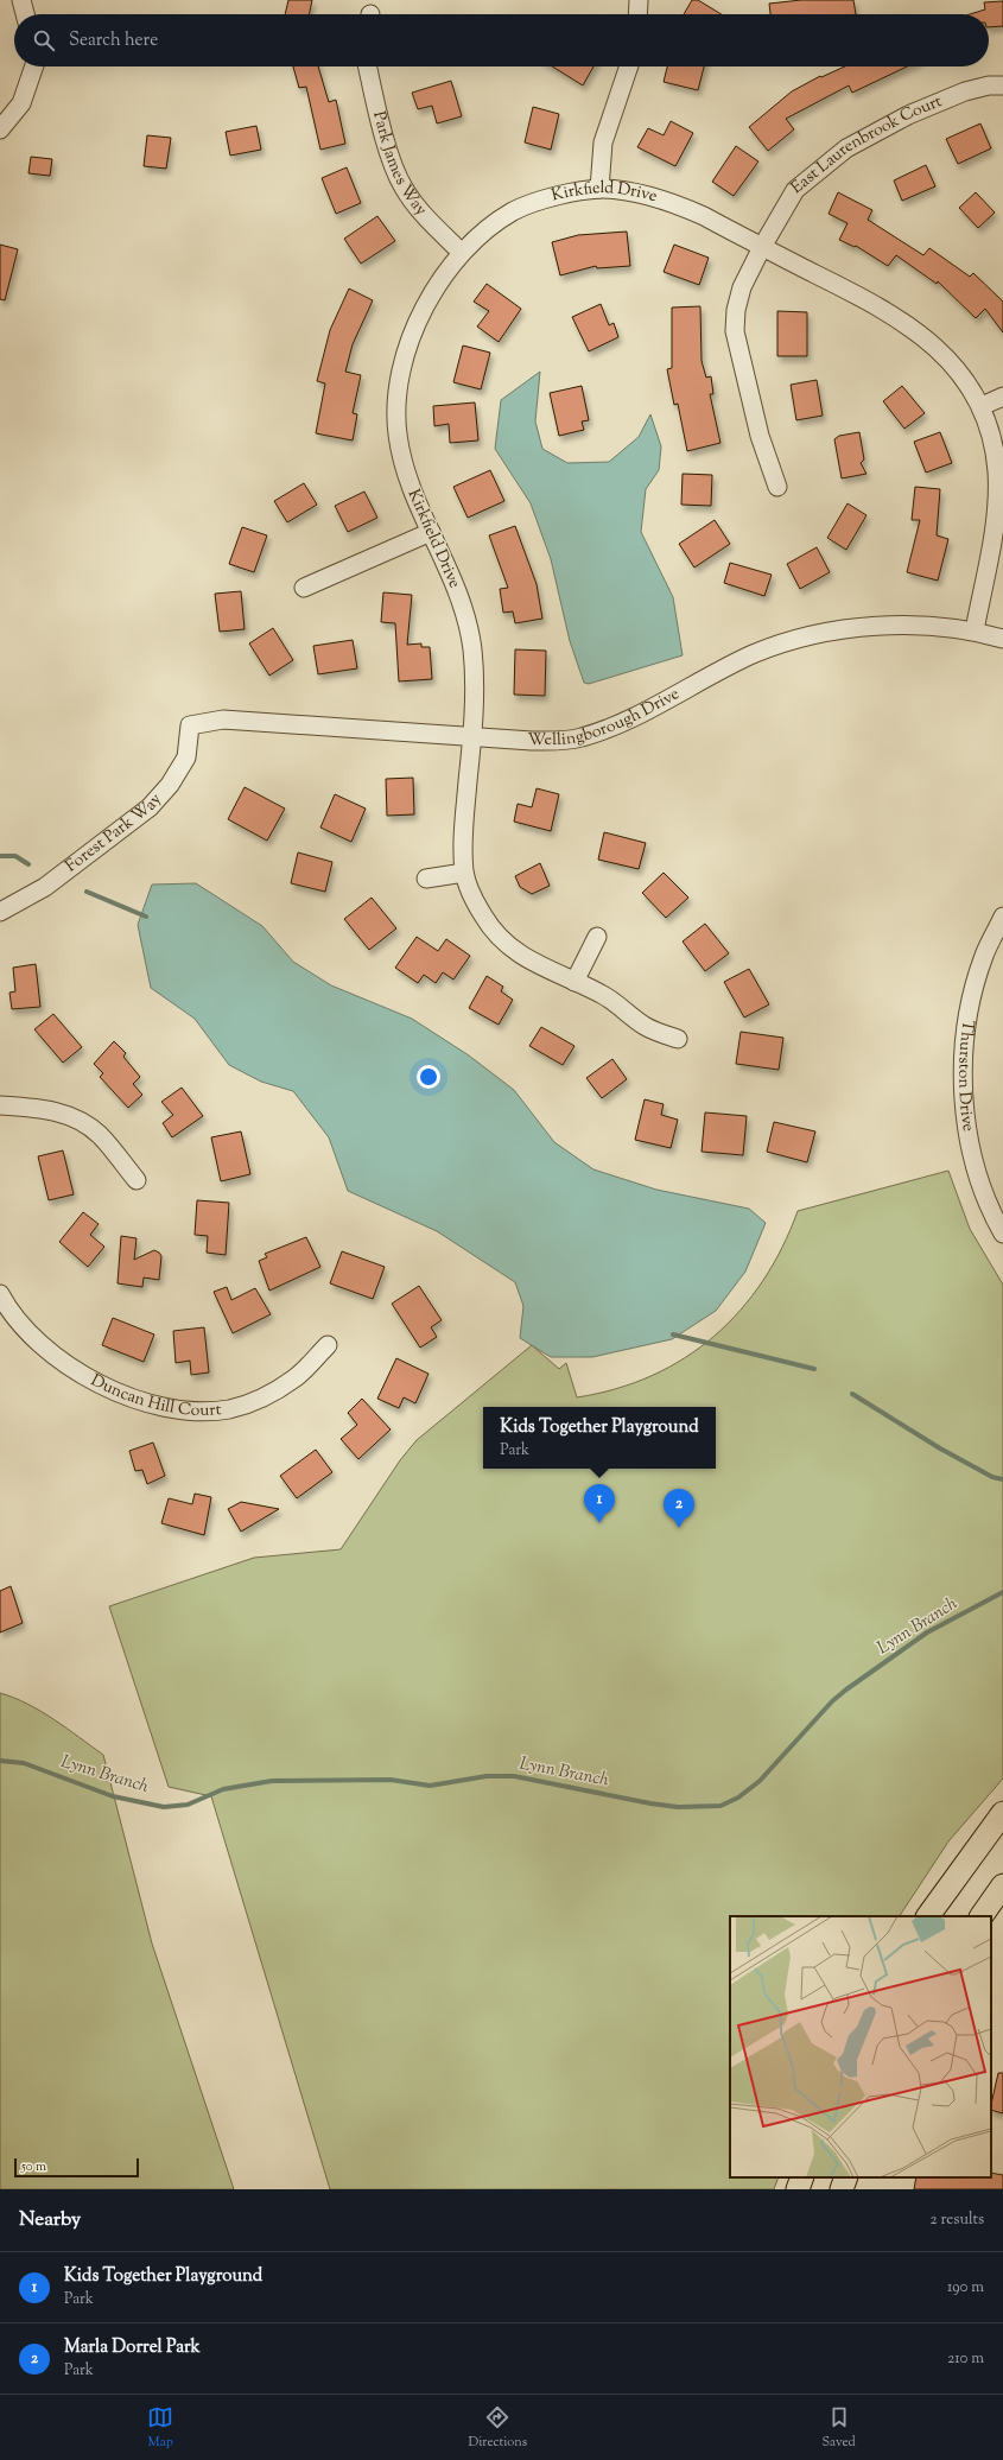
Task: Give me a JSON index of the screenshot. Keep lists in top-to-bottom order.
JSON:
{
  "streets": {
    "street": [
      "East Laurenbrook Court",
      "Park James Way",
      "Kirkfield Drive",
      "Wellingborough Drive",
      "Forest Park Way",
      "Thurston Drive",
      "Duncan Hill Court"
    ]
  },
  "crossings": [
    ["East Laurenbrook Court", "Kirkfield Drive"],
    ["Park James Way", "Kirkfield Drive"],
    ["Kirkfield Drive", "Wellingborough Drive"],
    ["Wellingborough Drive", "Forest Park Way"]
  ],
  "water": ["Lynn Branch"],
  "scale_bar": "50 m",
  "page": {
    "search": "Search here",
    "popup": ["Kids Together Playground", "Park"],
    "pins": ["1", "2"],
    "scale": "50 m",
    "heading": ["Nearby", "2 results"],
    "list": [
      {
        "mark": "1",
        "name": "Kids Together Playground",
        "note": "Park",
        "value": "190 m"
      },
      {
        "mark": "2",
        "name": "Marla Dorrel Park",
        "note": "Park",
        "value": "210 m"
      }
    ],
    "nav": ["Map", "Directions", "Saved"]
  }
}
